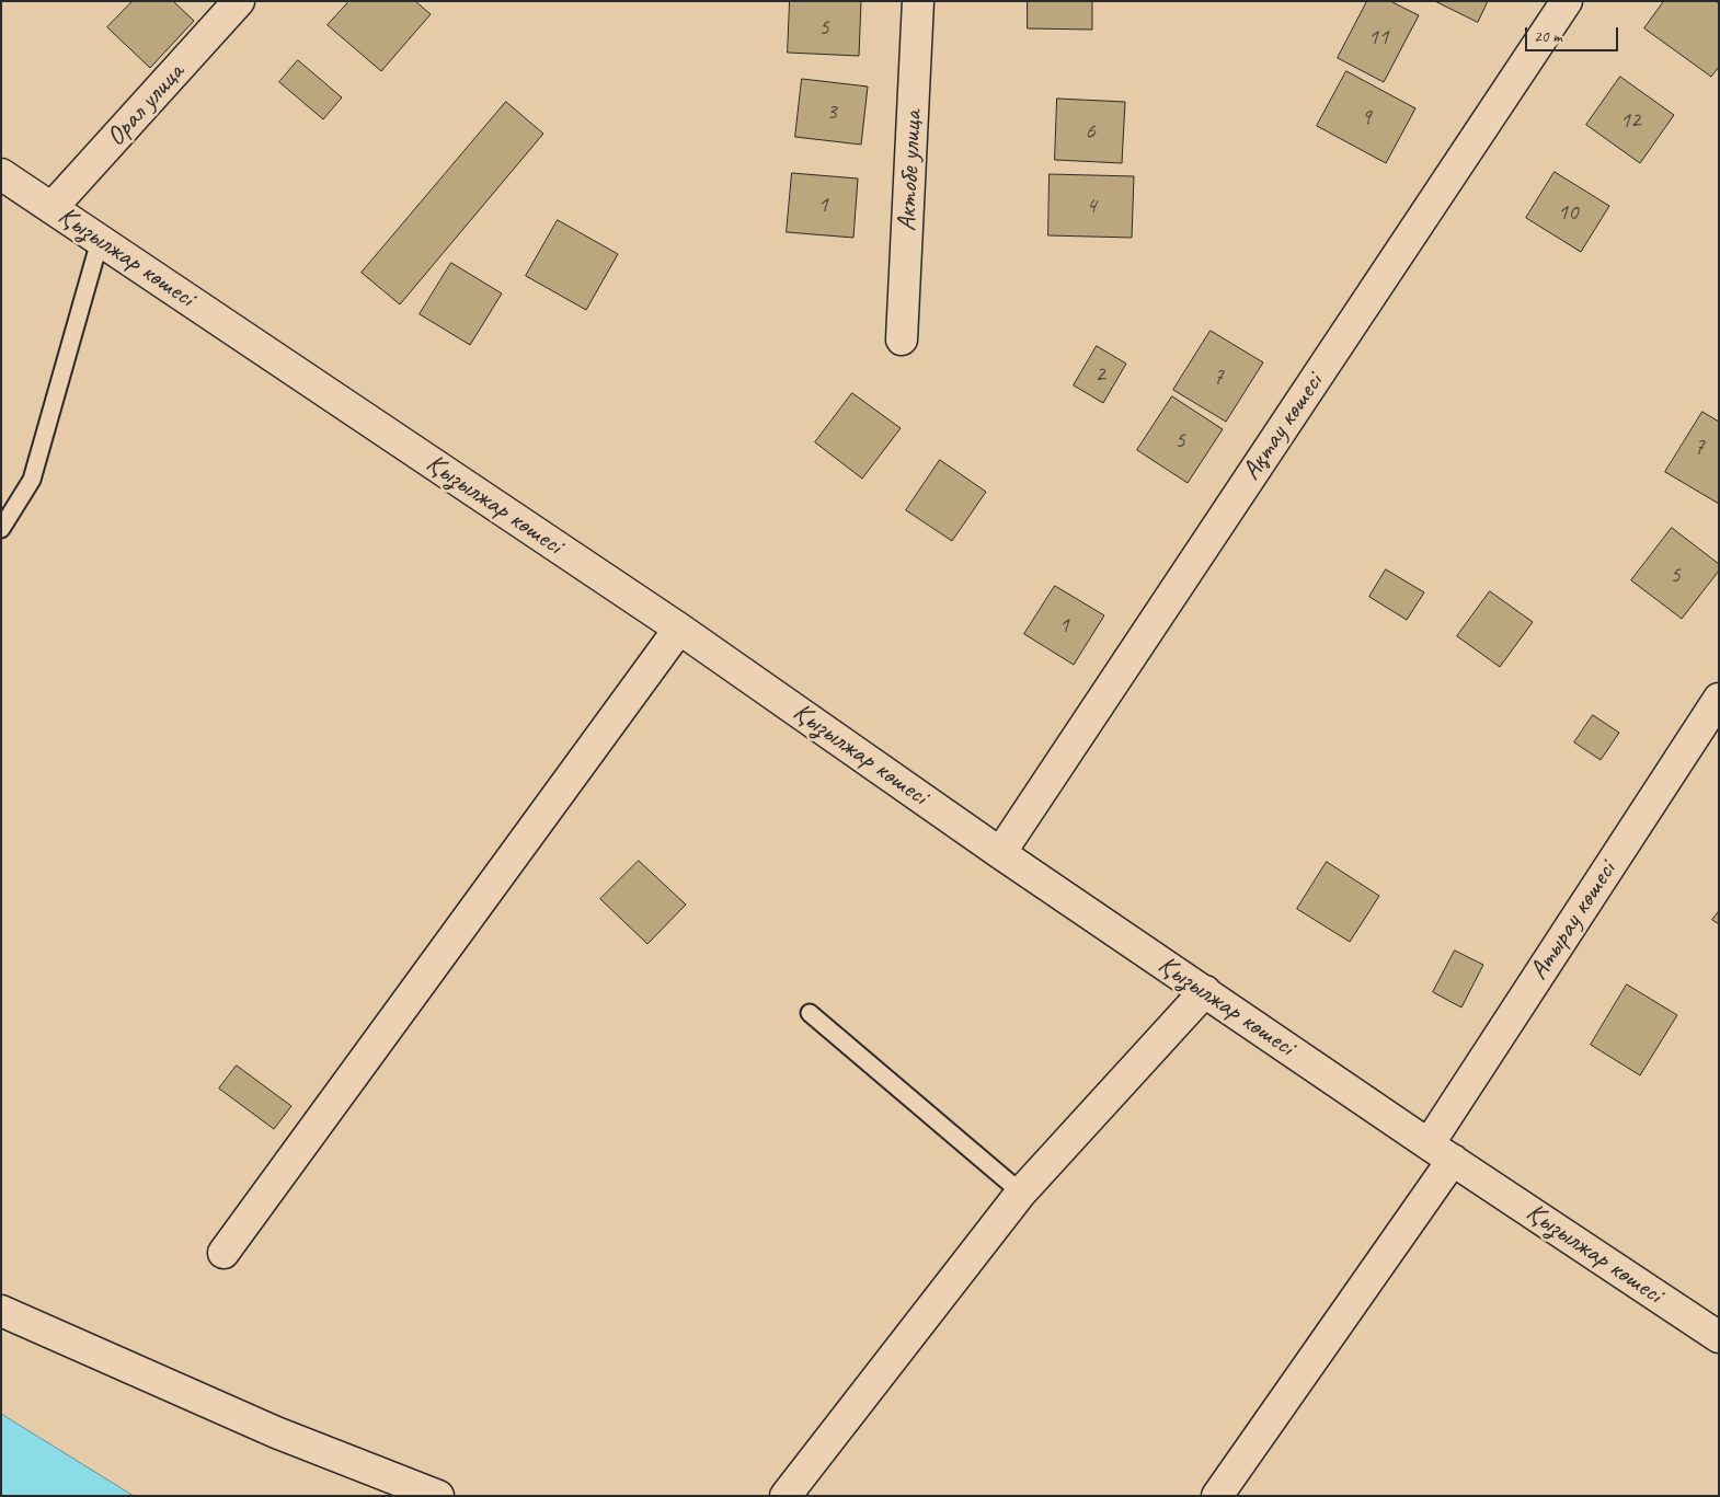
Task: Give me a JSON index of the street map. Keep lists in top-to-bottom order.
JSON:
{
  "streets": {
    "street": [
      "Орал улица",
      "Актобе улица",
      "Қызылжар көшесі",
      "Ақтау көшесі",
      "Атырау көшесі"
    ]
  },
  "crossings": [
    ["Орал улица", "Қызылжар көшесі"],
    ["Қызылжар көшесі", "Ақтау көшесі"],
    ["Қызылжар көшесі", "Атырау көшесі"]
  ],
  "house_numbers": [
    "5",
    "11",
    "3",
    "9",
    "12",
    "6",
    "1",
    "4",
    "10",
    "2",
    "7",
    "5",
    "7",
    "5",
    "1"
  ],
  "scale_bar": "20 m"
}
